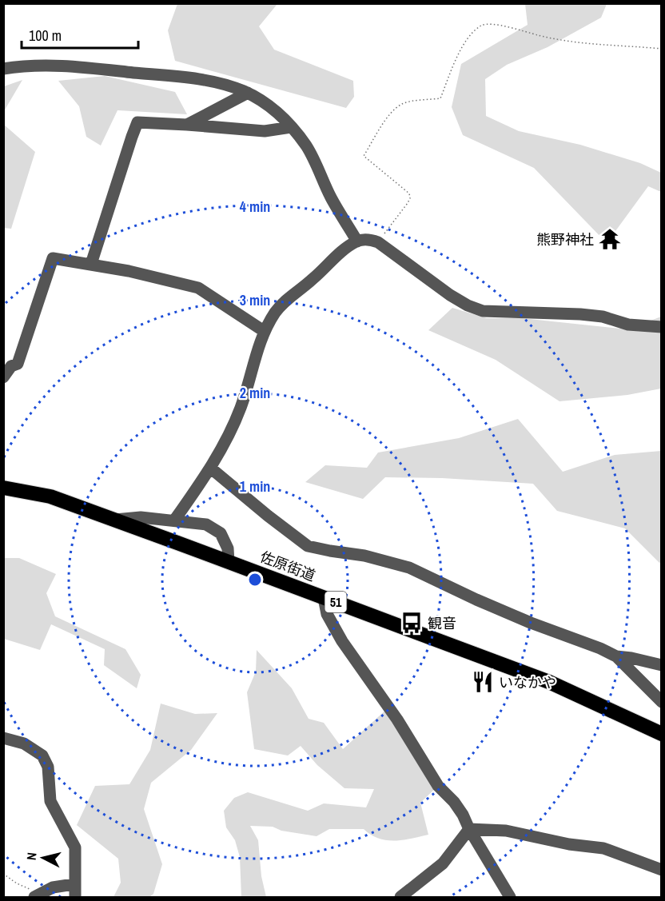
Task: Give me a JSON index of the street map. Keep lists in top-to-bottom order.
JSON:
{
  "streets": {
    "highway": ["佐原街道", "51"]
  },
  "places": {
    "temple": ["熊野神社"],
    "bus stop": ["観音"],
    "restaurant": ["いなかや"]
  },
  "scale_bar": "100 m",
  "north": "left",
  "rings": [
    "4 min",
    "3 min",
    "2 min",
    "1 min"
  ]
}
